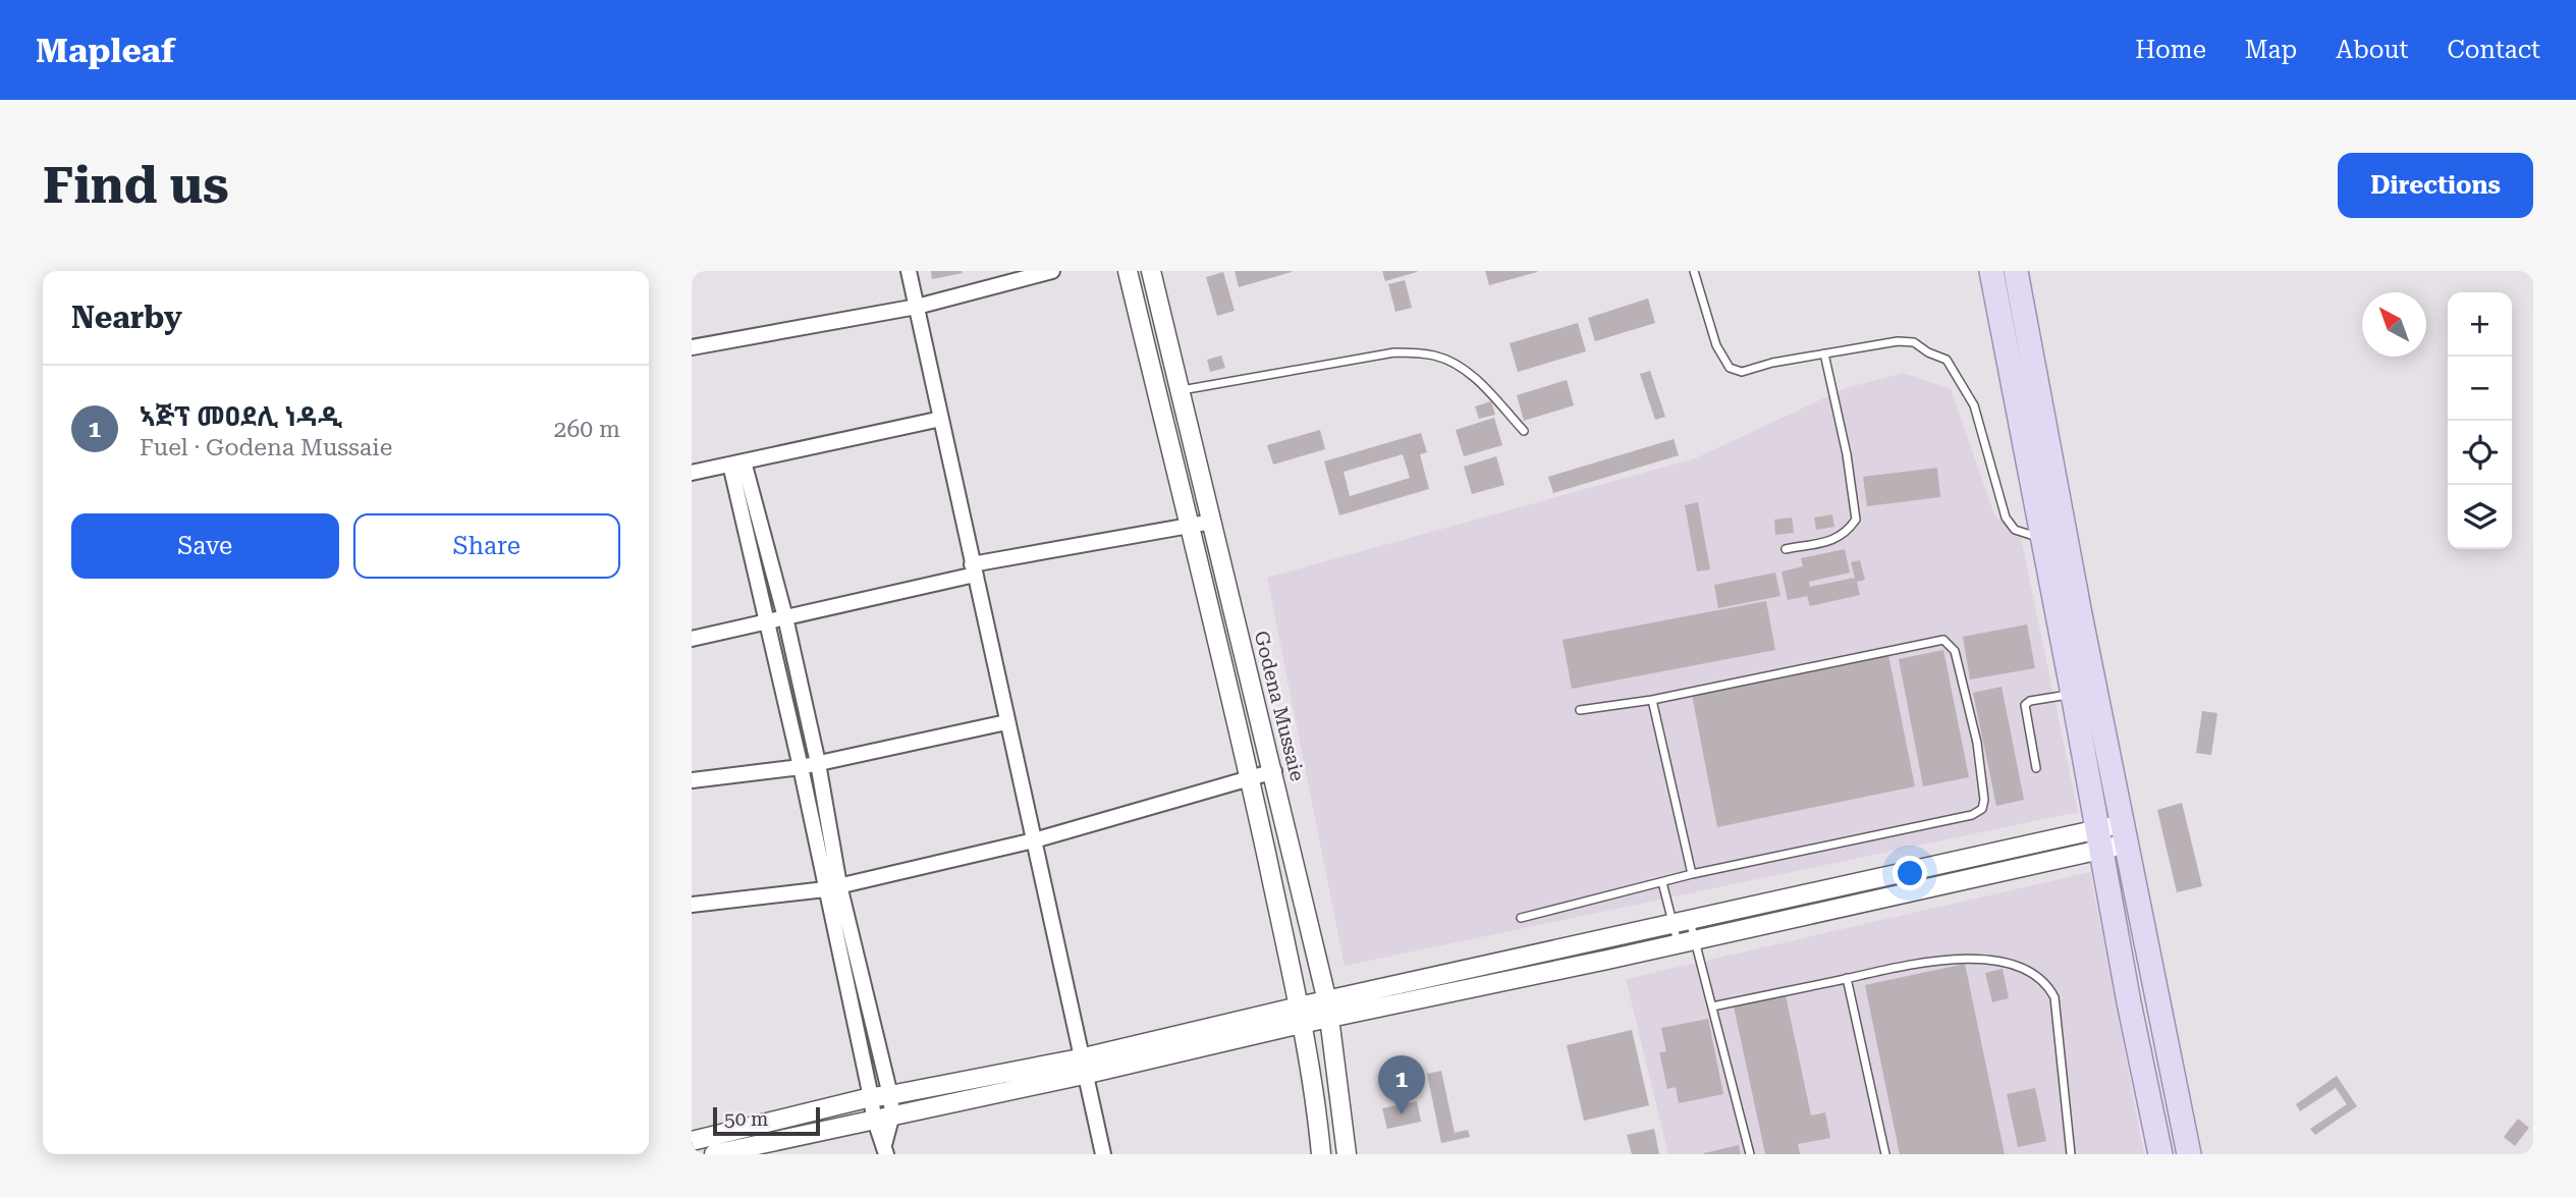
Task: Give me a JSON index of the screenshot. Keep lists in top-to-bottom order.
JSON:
{
  "streets": {
    "street": ["Godena Mussaie"]
  },
  "scale_bar": "50 m",
  "north": "top left",
  "page": {
    "header": "Mapleaf",
    "nav": [
      "Home",
      "Map",
      "About",
      "Contact"
    ],
    "buttons": [
      "Directions",
      ["Save", "Share"]
    ],
    "title": "Find us",
    "heading": "Nearby",
    "map_buttons": ["+", "−"],
    "list": [
      {
        "mark": "1",
        "name": "ኣጅፕ መዐደሊ ነዳዲ",
        "note": "Fuel · Godena Mussaie",
        "value": "260 m"
      }
    ],
    "pins": "1",
    "scale": "50 m"
  }
}
